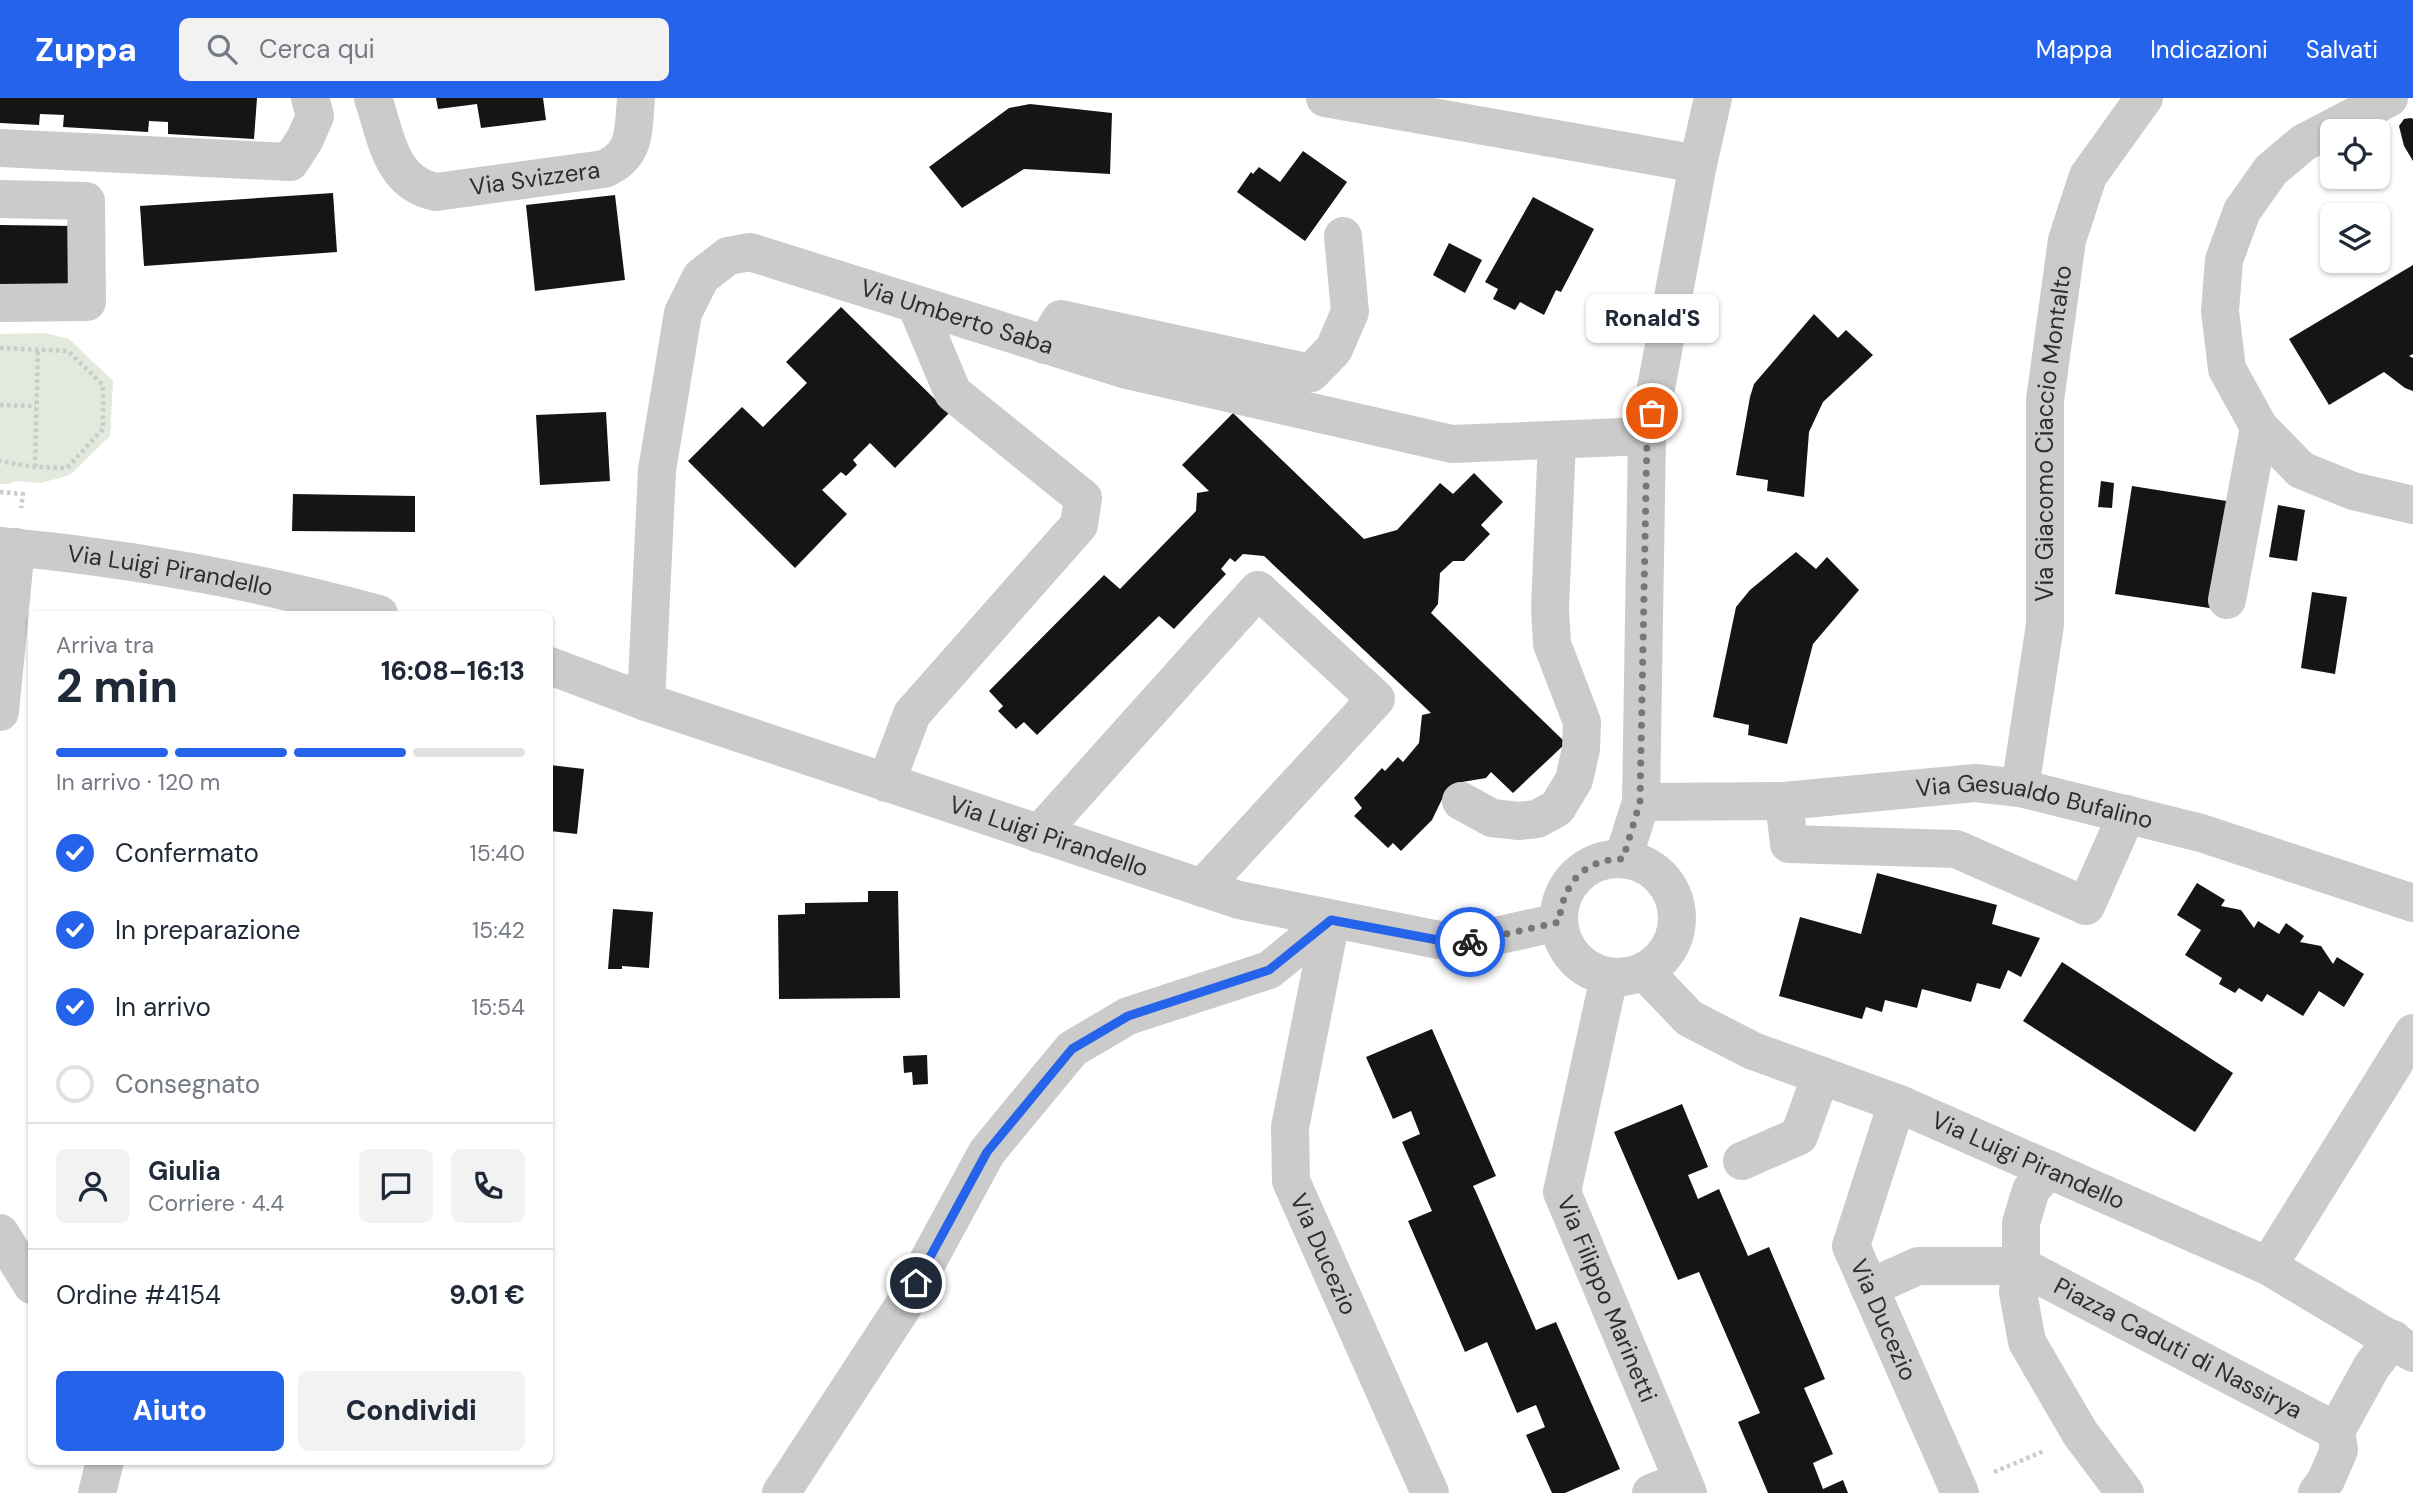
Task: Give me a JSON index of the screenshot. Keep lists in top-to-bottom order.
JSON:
{
  "streets": {
    "street": [
      "Via Svizzera",
      "Via Umberto Saba",
      "Via Giacomo Ciaccio Montalto",
      "Via Luigi Pirandello",
      "Via Gesualdo Bufalino",
      "Via Ducezio",
      "Via Filippo Marinetti",
      "Piazza Caduti di Nassirya"
    ]
  },
  "crossings": [
    ["Via Umberto Saba", "Via Luigi Pirandello"],
    ["Via Giacomo Ciaccio Montalto", "Via Gesualdo Bufalino"],
    ["Via Luigi Pirandello", "Via Ducezio"],
    ["Via Luigi Pirandello", "Via Filippo Marinetti"]
  ],
  "places": ["Ronald'S"],
  "page": {
    "header": "Zuppa",
    "search": "Cerca qui",
    "nav": ["Mappa", "Indicazioni", "Salvati"],
    "bubble": "Ronald'S",
    "heading": ["2 min", "Arriva tra", "16:08–16:13"],
    "panel": [
      "Giulia",
      "Corriere · 4.4",
      "Ordine #4154",
      "9.01 €"
    ],
    "bar": "In arrivo · 120 m",
    "list": [
      ["Confermato", "15:40"],
      ["In preparazione", "15:42"],
      ["In arrivo", "15:54"],
      "Consegnato"
    ],
    "buttons": ["Aiuto", "Condividi"]
  }
}
